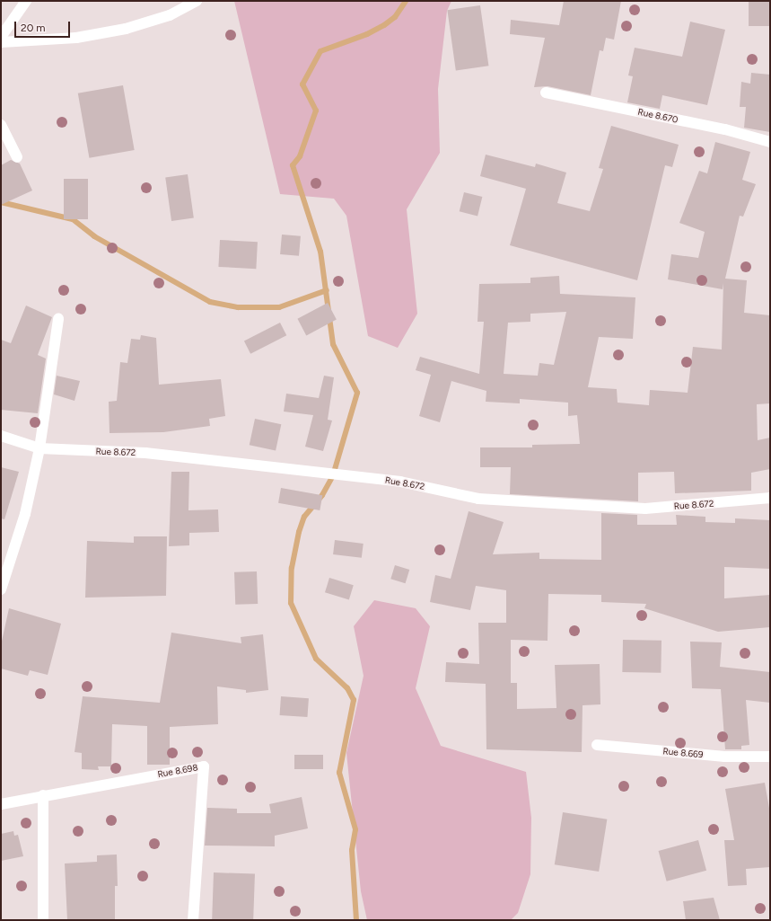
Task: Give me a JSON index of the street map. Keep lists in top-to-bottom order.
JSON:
{
  "streets": {
    "street": [
      "Rue 8.670",
      "Rue 8.672",
      "Rue 8.669",
      "Rue 8.698"
    ]
  },
  "scale_bar": "20 m"
}
